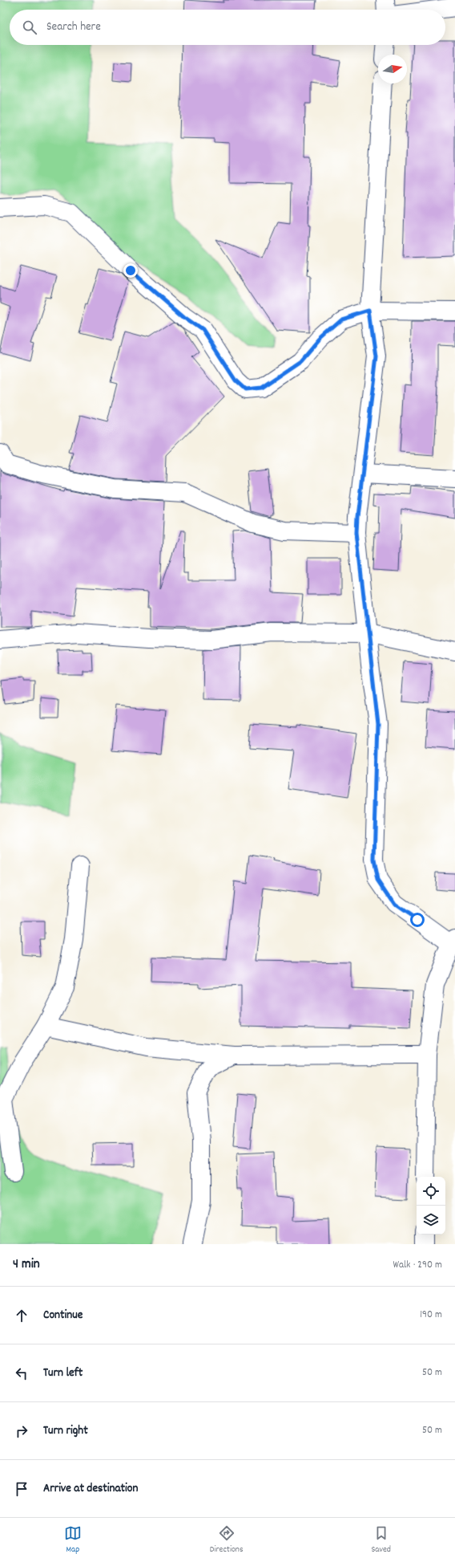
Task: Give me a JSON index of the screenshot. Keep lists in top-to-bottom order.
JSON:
{
  "north": "right",
  "page": {
    "search": "Search here",
    "heading": ["4 min", "Walk · 290 m"],
    "list": [
      ["Continue", "190 m"],
      ["Turn left", "50 m"],
      ["Turn right", "50 m"],
      "Arrive at destination"
    ],
    "nav": ["Map", "Directions", "Saved"]
  }
}
